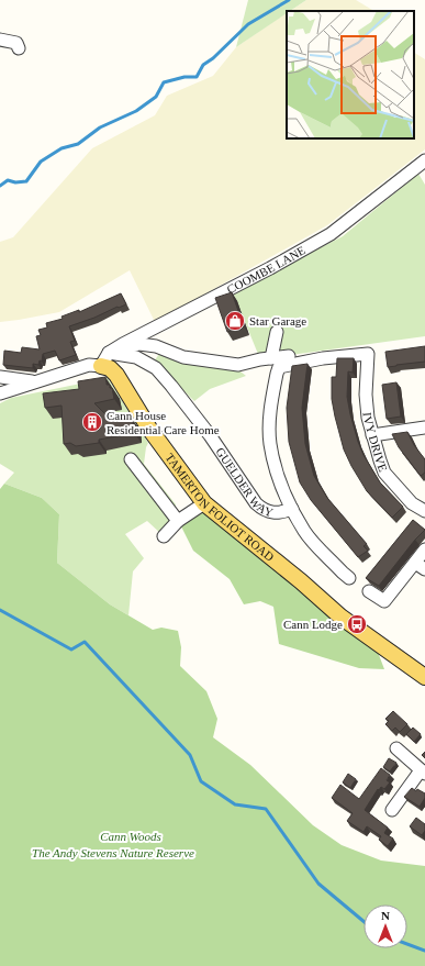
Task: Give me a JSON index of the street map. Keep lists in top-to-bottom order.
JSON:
{
  "streets": {
    "main road": ["TAMERTON FOLIOT ROAD"],
    "street": ["COOMBE LANE", "IVY DRIVE", "GUELDER WAY"]
  },
  "crossings": [
    ["COOMBE LANE", "GUELDER WAY"],
    ["COOMBE LANE", "TAMERTON FOLIOT ROAD"],
    ["IVY DRIVE", "GUELDER WAY"],
    ["GUELDER WAY", "TAMERTON FOLIOT ROAD"]
  ],
  "parks": ["Cann Woods", "The Andy Stevens Nature Reserve"],
  "places": {
    "shop": ["Star Garage"],
    "building": ["Cann House Residential Care Home"],
    "bus stop": ["Cann Lodge"]
  },
  "north": "top"
}
